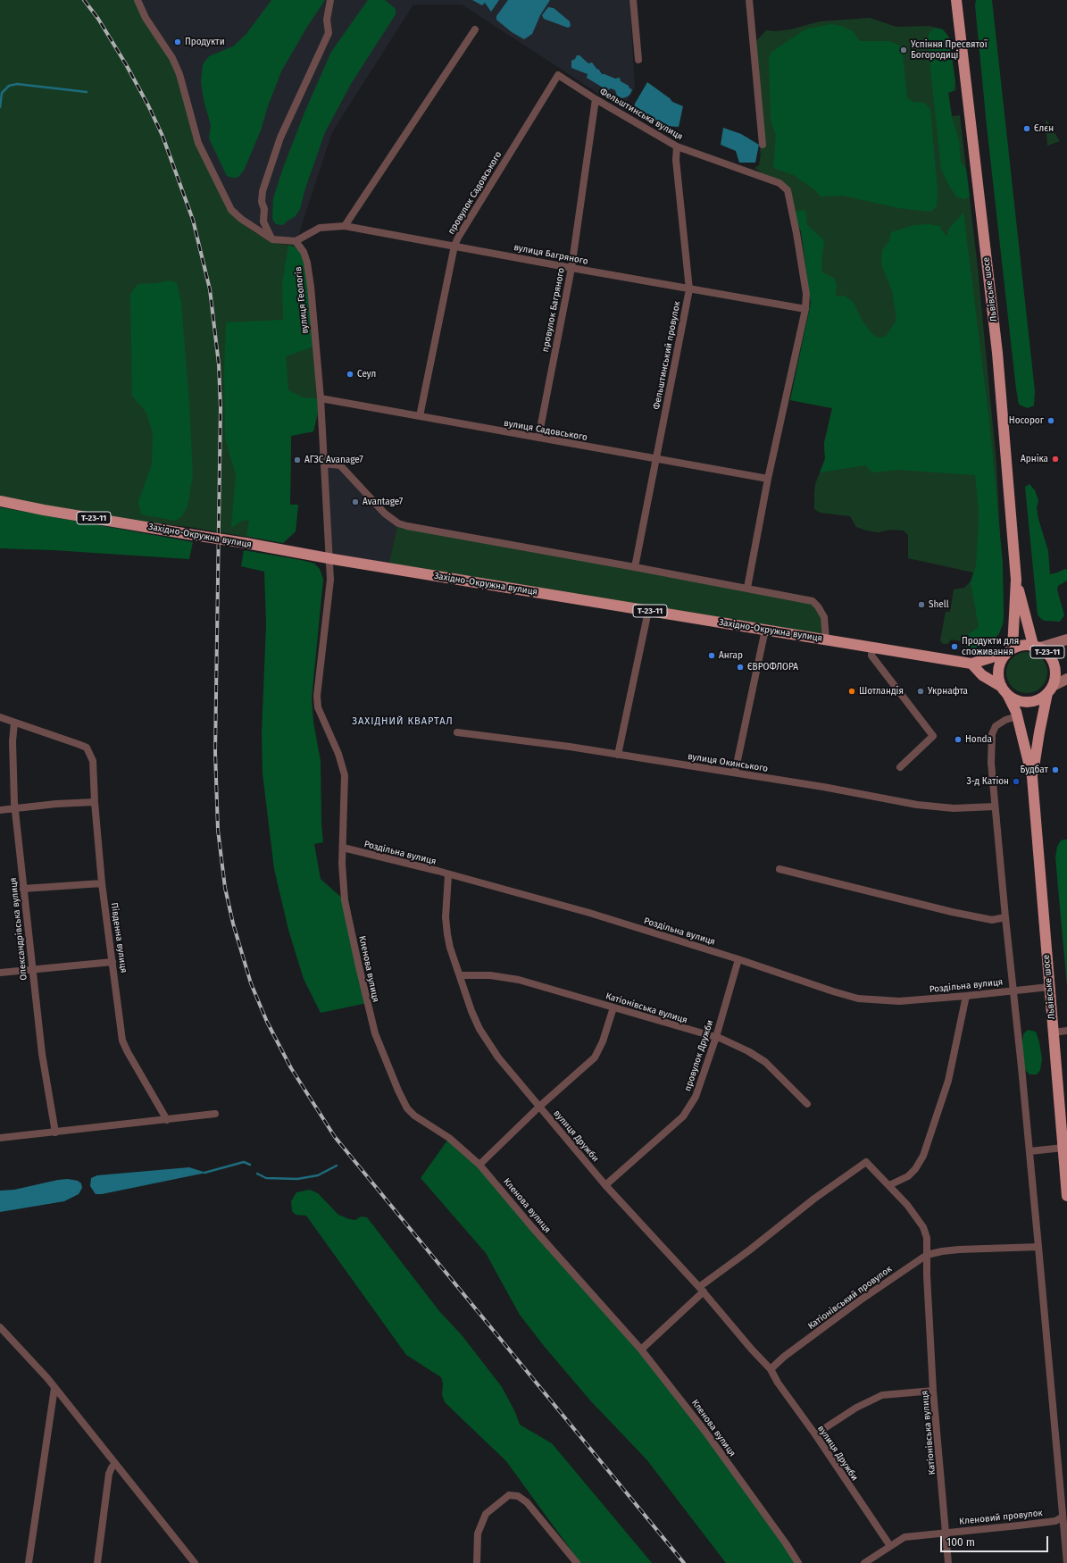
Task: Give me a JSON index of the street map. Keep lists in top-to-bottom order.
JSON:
{
  "streets": {
    "main road": ["Львівське шосе", "Т-23-11", "Західно-Окружна вулиця"],
    "street": [
      "Фельштинська вулиця",
      "провулок Садовського",
      "вулиця Багряного",
      "вулиця Геологів",
      "провулок Багряного",
      "Фельштинський провулок",
      "вулиця Садовського",
      "вулиця Окинського",
      "Роздільна вулиця",
      "Олександрівська вулиця",
      "Південна вулиця",
      "Кленова вулиця",
      "Катіонівська вулиця",
      "провулок Дружби",
      "вулиця Дружби",
      "Катіонівський провулок",
      "Кленовий провулок"
    ]
  },
  "crossings": [
    ["Фельштинська вулиця", "провулок Садовського"],
    ["Фельштинська вулиця", "вулиця Багряного"],
    ["Фельштинська вулиця", "провулок Багряного"],
    ["Фельштинська вулиця", "Фельштинський провулок"],
    ["провулок Садовського", "вулиця Багряного"],
    ["провулок Садовського", "вулиця Садовського"],
    ["вулиця Багряного", "вулиця Геологів"],
    ["вулиця Багряного", "провулок Багряного"],
    ["вулиця Багряного", "Фельштинський провулок"],
    ["Львівське шосе", "Т-23-11"],
    ["Львівське шосе", "Західно-Окружна вулиця"],
    ["Львівське шосе", "Роздільна вулиця"],
    ["вулиця Геологів", "вулиця Садовського"],
    ["вулиця Геологів", "Західно-Окружна вулиця"],
    ["вулиця Геологів", "Кленова вулиця"],
    ["провулок Багряного", "вулиця Садовського"],
    ["Фельштинський провулок", "вулиця Садовського"],
    ["Т-23-11", "Західно-Окружна вулиця"],
    ["Західно-Окружна вулиця", "Кленова вулиця"],
    ["Роздільна вулиця", "Кленова вулиця"],
    ["Роздільна вулиця", "провулок Дружби"],
    ["Роздільна вулиця", "вулиця Дружби"],
    ["Олександрівська вулиця", "Південна вулиця"],
    ["Катіонівська вулиця", "провулок Дружби"],
    ["Катіонівська вулиця", "вулиця Дружби"],
    ["Катіонівська вулиця", "Катіонівський провулок"],
    ["Катіонівська вулиця", "Кленовий провулок"],
    ["провулок Дружби", "вулиця Дружби"],
    ["вулиця Дружби", "Катіонівський провулок"],
    ["вулиця Дружби", "Кленовий провулок"]
  ],
  "districts": ["ЗАХІДНИЙ КВАРТАЛ"],
  "places": [
    "Продукти",
    "Успіння Пресвятої Богородиці",
    "Єлєн",
    "Сеул",
    "Носорог",
    "Арніка",
    "АГЗС Avanage7",
    "Avantage7",
    "Shell",
    "Продукти для споживання",
    "Ангар",
    "ЄВРОФЛОРА",
    "Шотландія",
    "Укрнафта",
    "Honda",
    "Будбат",
    "З-д Катіон"
  ],
  "scale_bar": "100 m"
}
